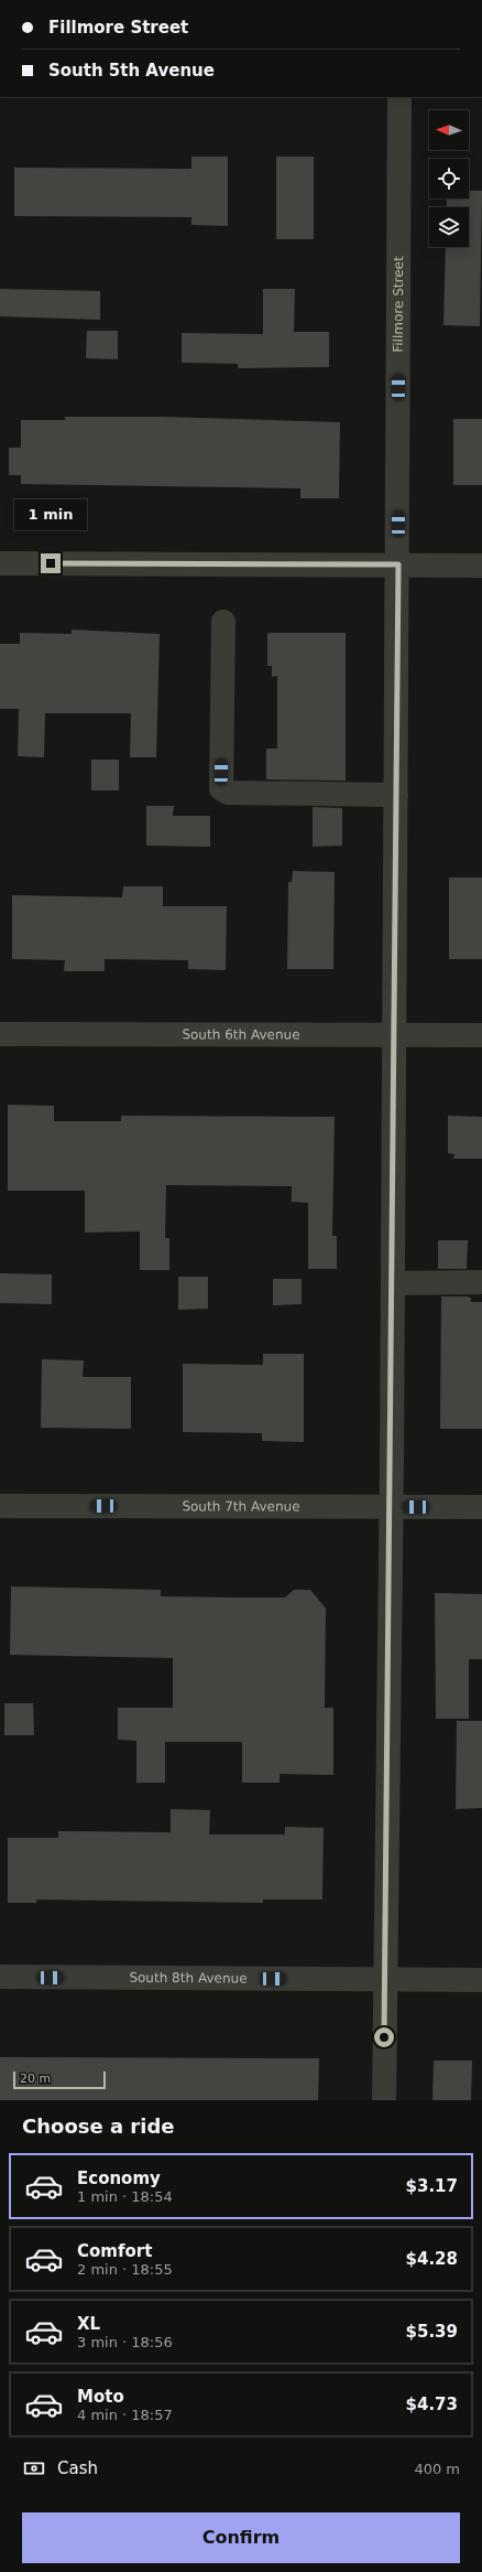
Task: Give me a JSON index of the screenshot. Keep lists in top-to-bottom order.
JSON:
{
  "streets": {
    "street": [
      "Fillmore Street",
      "South 6th Avenue",
      "South 7th Avenue",
      "South 8th Avenue"
    ]
  },
  "crossings": [
    ["Fillmore Street", "South 6th Avenue"],
    ["Fillmore Street", "South 7th Avenue"],
    ["Fillmore Street", "South 8th Avenue"]
  ],
  "scale_bar": "20 m",
  "north": "left",
  "page": {
    "banner": ["Fillmore Street", "South 5th Avenue"],
    "bubble": "1 min",
    "scale": "20 m",
    "heading": "Choose a ride",
    "list": [
      {
        "name": "Economy",
        "note": "1 min · 18:54",
        "value": "$3.17"
      },
      {
        "name": "Comfort",
        "note": "2 min · 18:55",
        "value": "$4.28"
      },
      {
        "name": "XL",
        "note": "3 min · 18:56",
        "value": "$5.39"
      },
      {
        "name": "Moto",
        "note": "4 min · 18:57",
        "value": "$4.73"
      }
    ],
    "pay": ["Cash", "400 m"],
    "buttons": "Confirm"
  }
}
